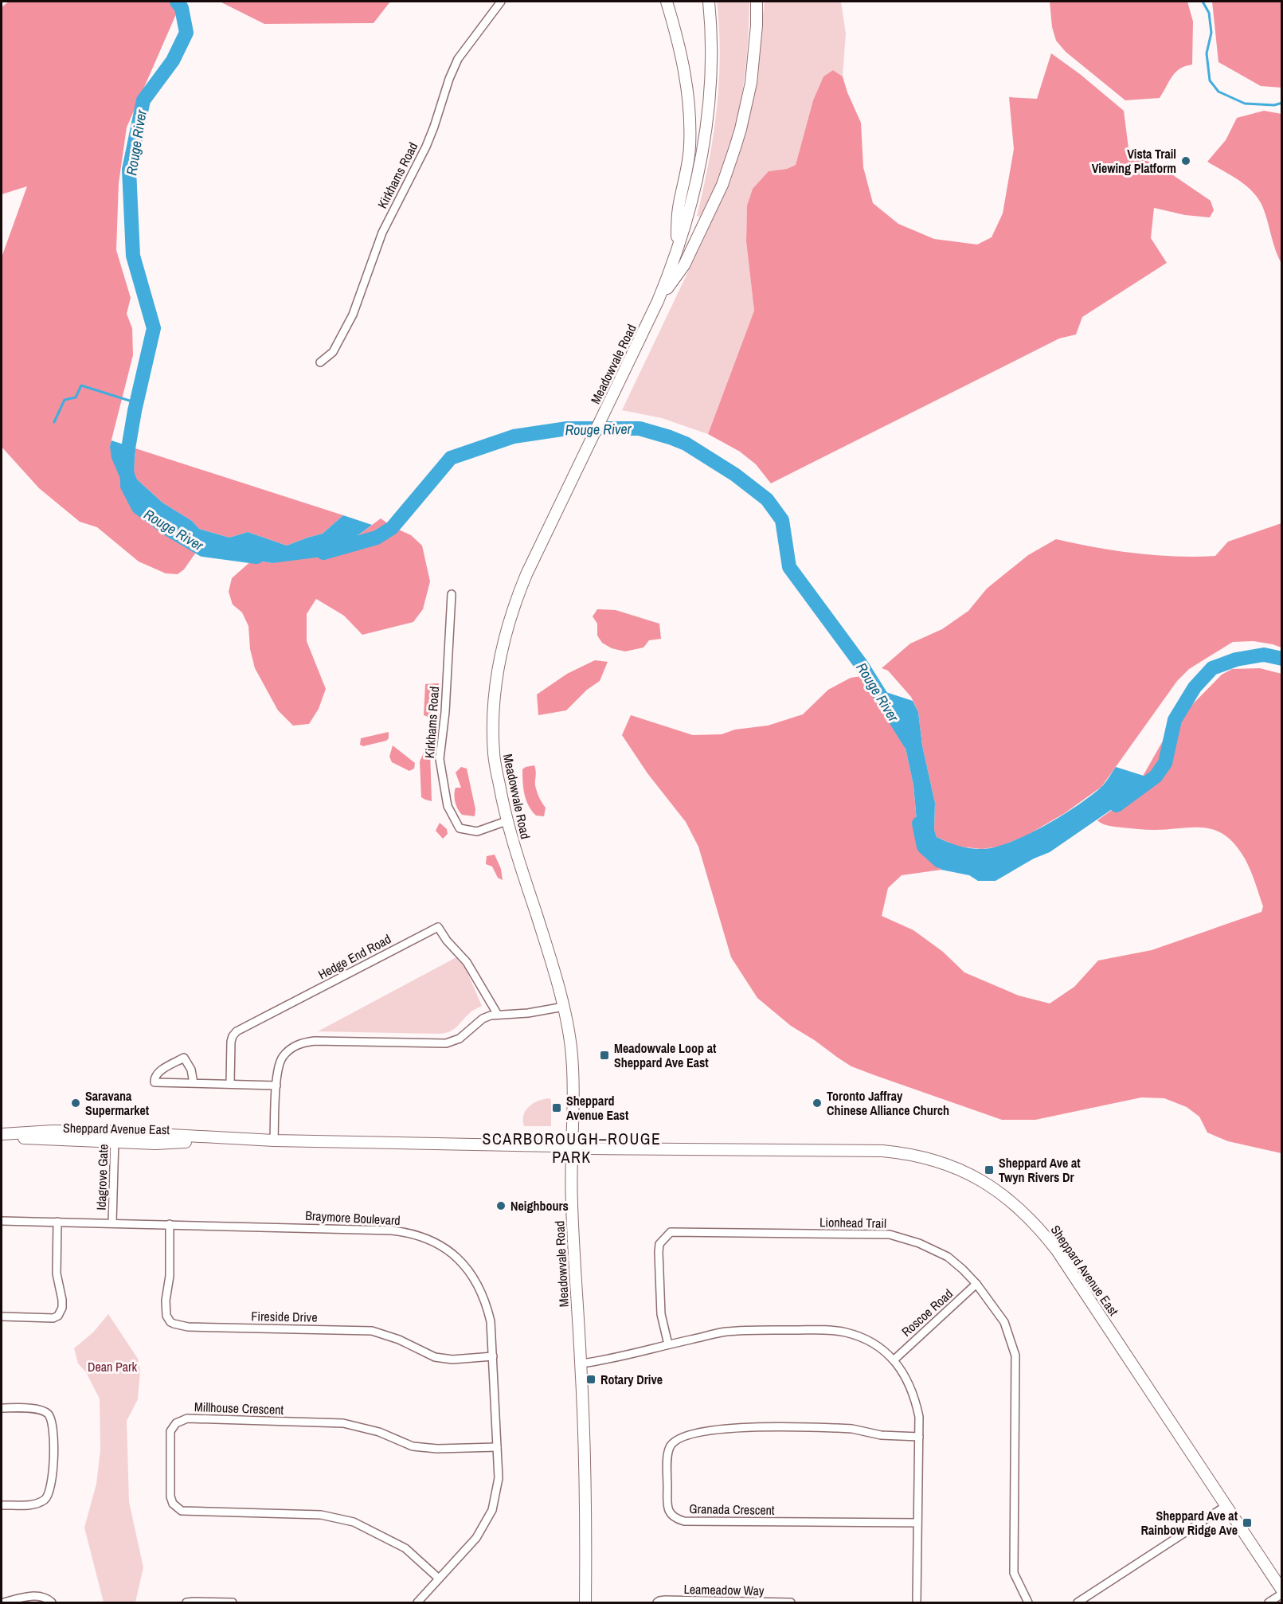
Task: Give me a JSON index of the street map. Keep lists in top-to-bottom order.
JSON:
{
  "streets": {
    "main road": ["Meadowvale Road", "Sheppard Avenue East"],
    "street": [
      "Kirkhams Road",
      "Hedge End Road",
      "Idagrove Gate",
      "Braymore Boulevard",
      "Lionhead Trail",
      "Roscoe Road",
      "Fireside Drive",
      "Millhouse Crescent",
      "Granada Crescent",
      "Leameadow Way"
    ]
  },
  "crossings": [
    ["Kirkhams Road", "Meadowvale Road"],
    ["Meadowvale Road", "Sheppard Avenue East"],
    ["Sheppard Avenue East", "Idagrove Gate"],
    ["Idagrove Gate", "Braymore Boulevard"],
    ["Braymore Boulevard", "Fireside Drive"],
    ["Braymore Boulevard", "Millhouse Crescent"],
    ["Lionhead Trail", "Roscoe Road"]
  ],
  "districts": ["SCARBOROUGH–ROUGE PARK"],
  "water": ["Rouge River"],
  "parks": ["Dean Park"],
  "places": {
    "other": [
      "Vista Trail Viewing Platform",
      "Saravana Supermarket",
      "Toronto Jaffray Chinese Alliance Church",
      "Neighbours"
    ],
    "transit": [
      "Meadowvale Loop at Sheppard Ave East",
      "Sheppard Avenue East",
      "Sheppard Ave at Twyn Rivers Dr",
      "Rotary Drive",
      "Sheppard Ave at Rainbow Ridge Ave"
    ]
  }
}
